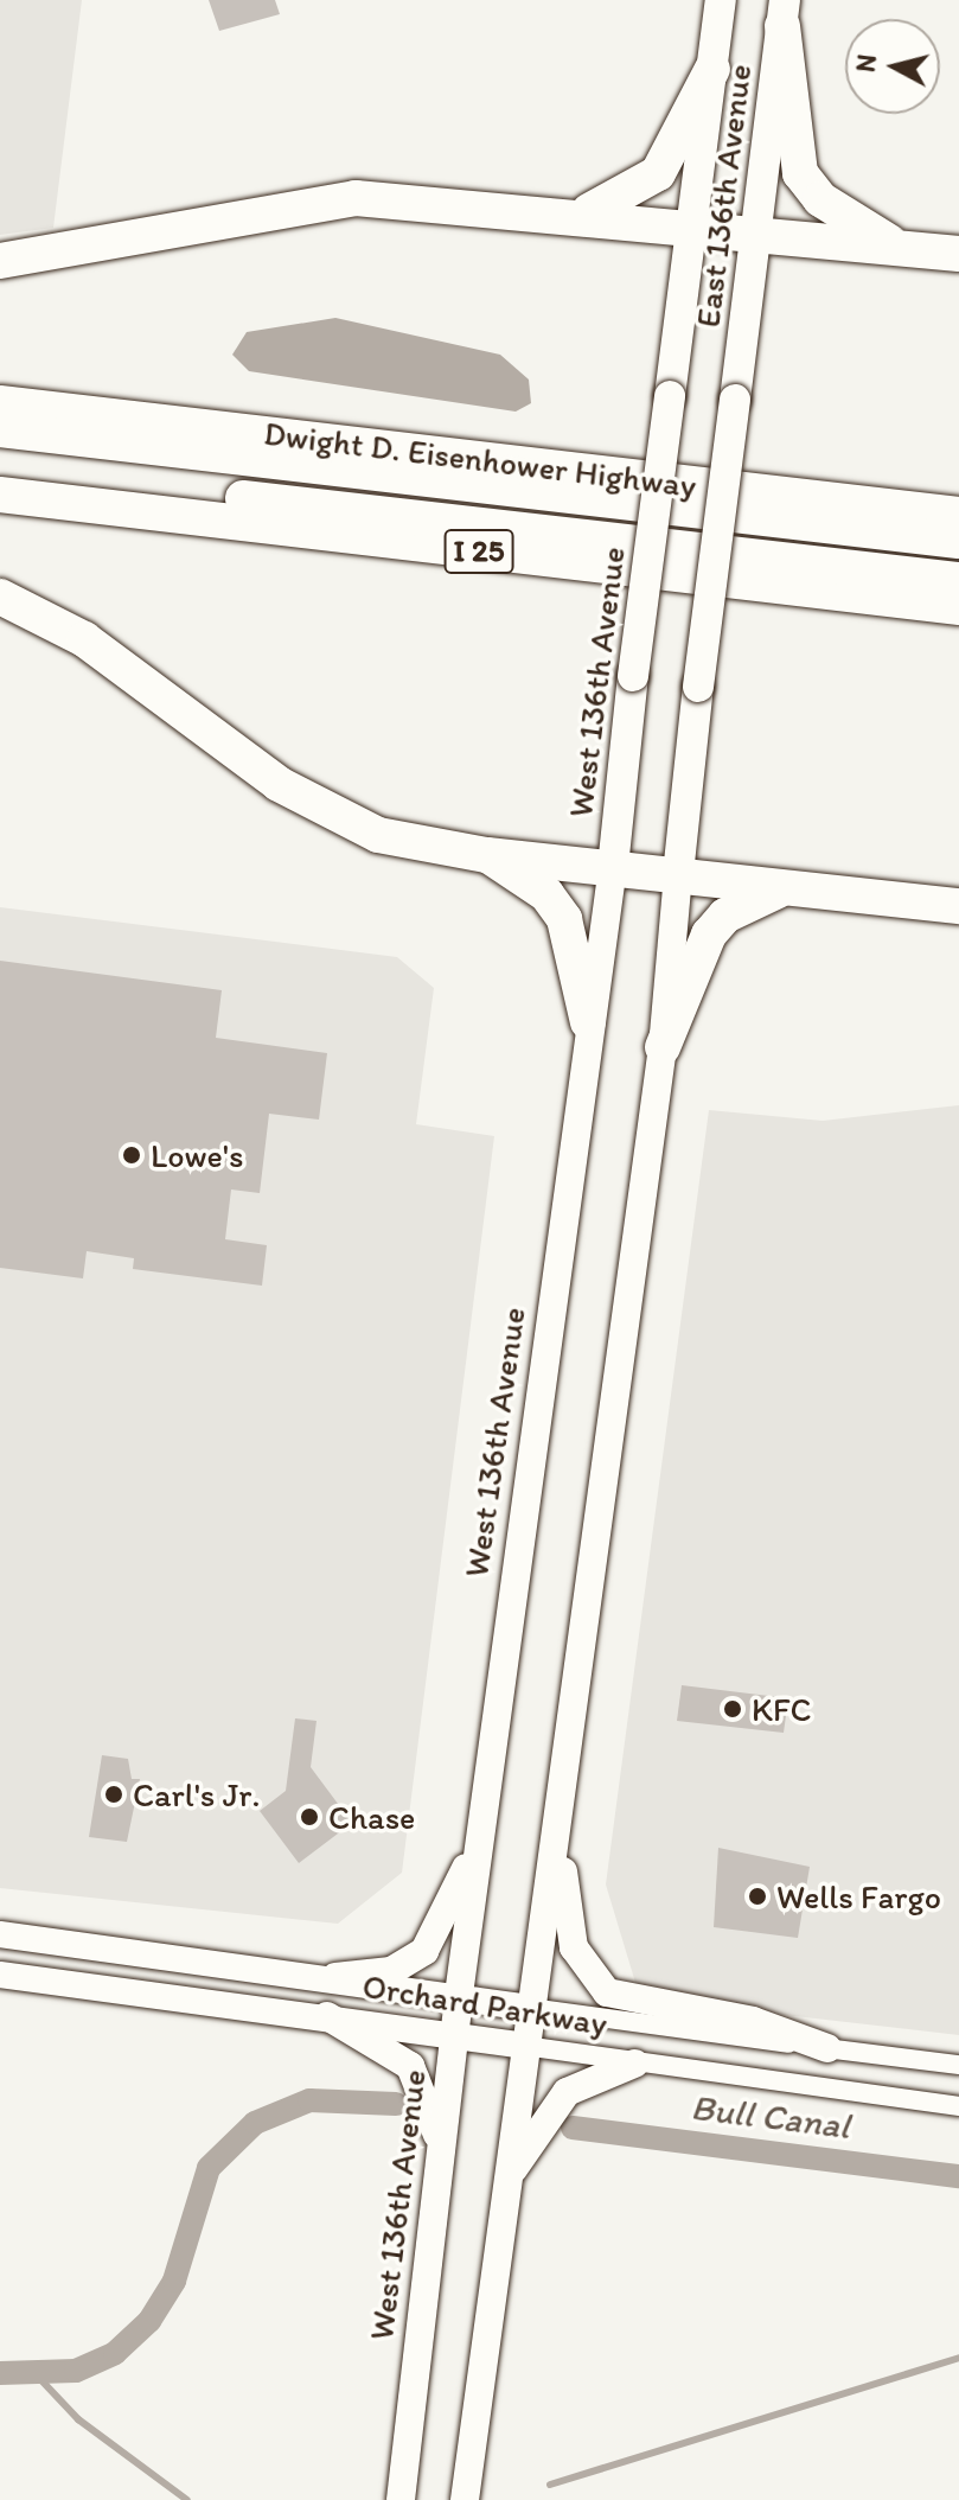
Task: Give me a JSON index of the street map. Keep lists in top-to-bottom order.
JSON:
{
  "streets": {
    "highway": ["Dwight D. Eisenhower Highway", "I 25"],
    "main road": ["East 136th Avenue", "West 136th Avenue"],
    "street": ["Orchard Parkway"]
  },
  "crossings": [
    ["East 136th Avenue", "West 136th Avenue"],
    ["West 136th Avenue", "Orchard Parkway"]
  ],
  "water": ["Bull Canal"],
  "places": [
    "Lowe's",
    "KFC",
    "Carl's Jr.",
    "Chase",
    "Wells Fargo"
  ],
  "north": "left"
}
